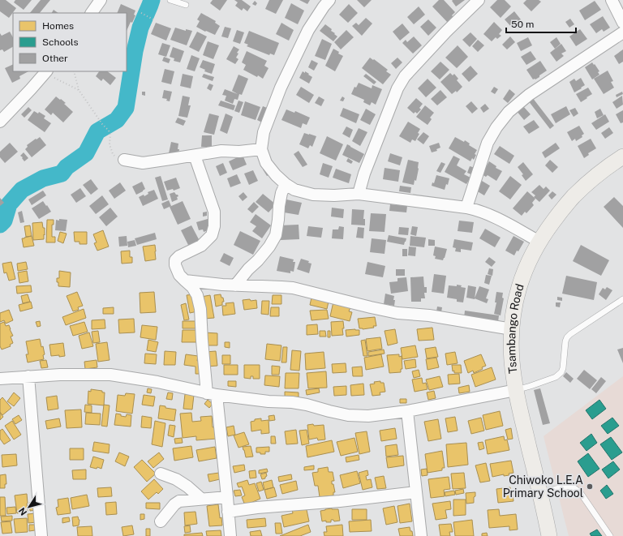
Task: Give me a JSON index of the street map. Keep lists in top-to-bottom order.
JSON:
{
  "streets": {
    "street": ["Tsambango Road"]
  },
  "places": ["Chiwoko L.E.A Primary School"],
  "legend": ["Homes", "Schools", "Other"],
  "scale_bar": "50 m",
  "north": "bottom left"
}
